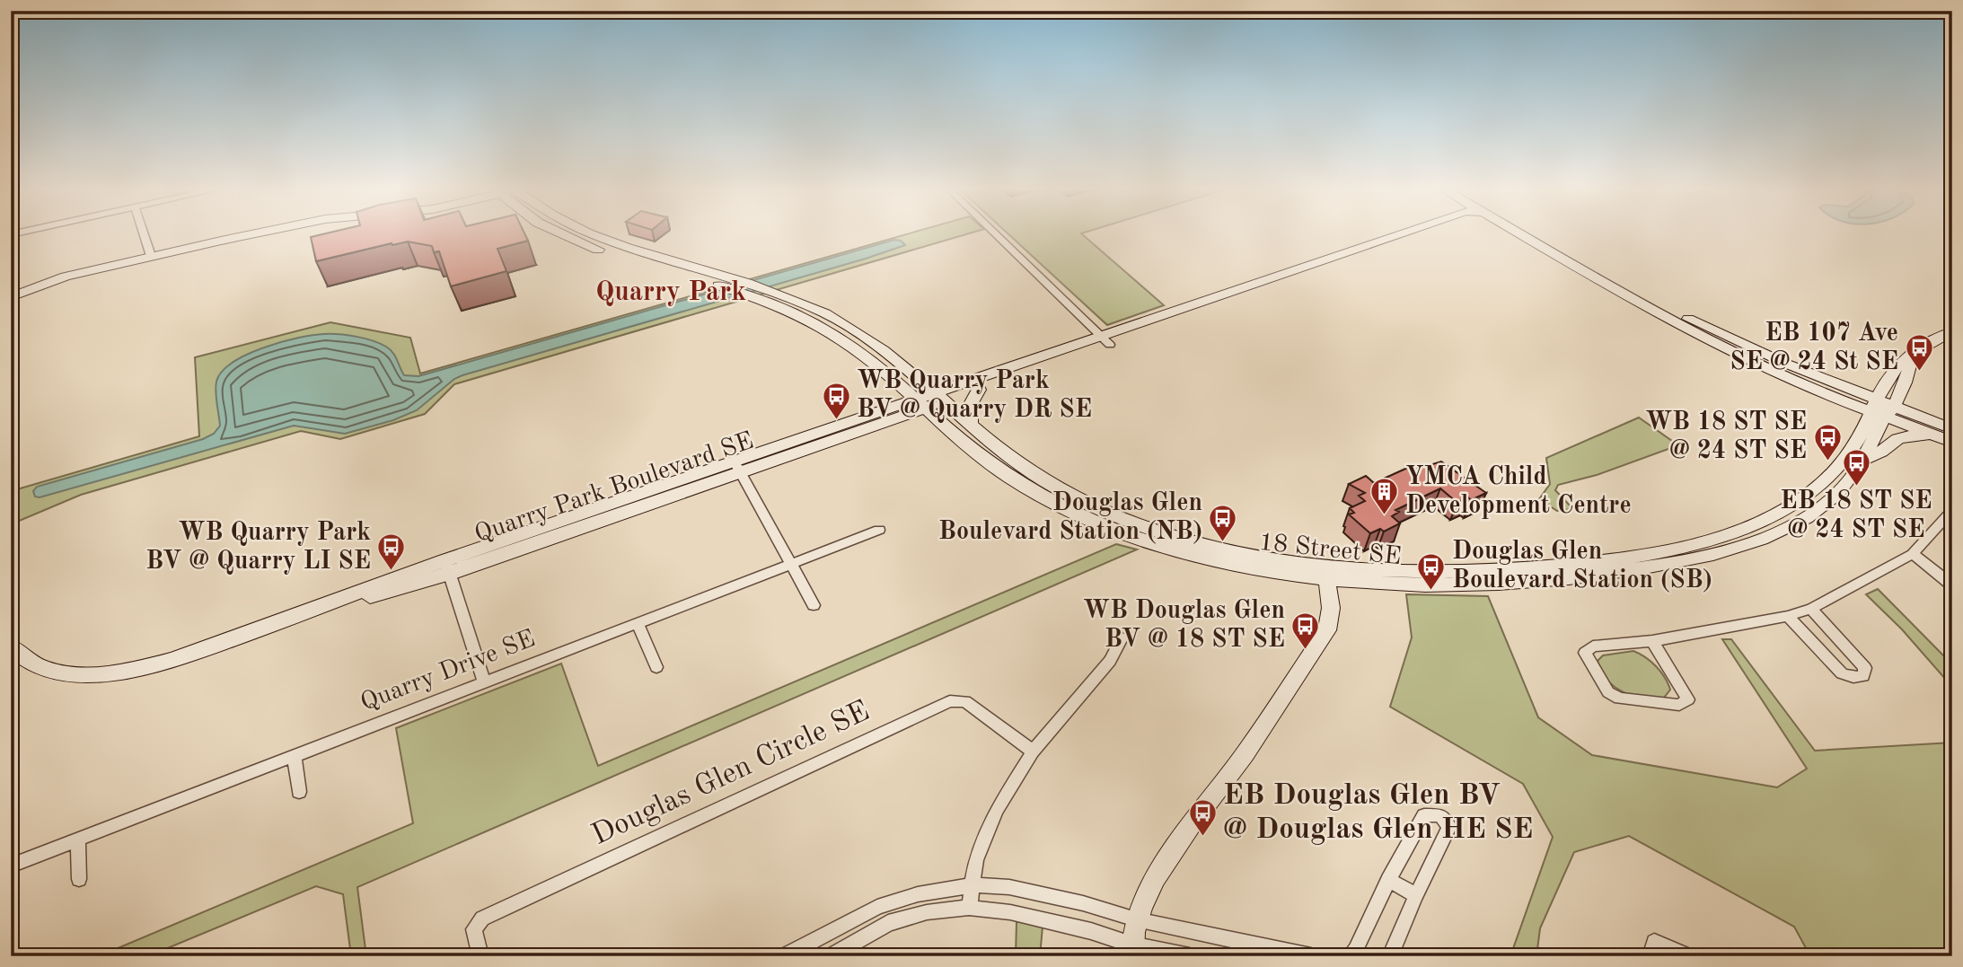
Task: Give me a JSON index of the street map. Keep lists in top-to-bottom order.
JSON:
{
  "streets": {
    "main road": ["Quarry Park Boulevard SE", "18 Street SE"],
    "street": ["Quarry Drive SE", "Douglas Glen Circle SE"]
  },
  "crossings": [
    ["Quarry Park Boulevard SE", "18 Street SE"]
  ],
  "districts": ["Quarry Park"],
  "places": {
    "bus stop": [
      "EB 107 Ave SE @ 24 St SE",
      "WB Quarry Park BV @ Quarry DR SE",
      "WB 18 ST SE @ 24 ST SE",
      "EB 18 ST SE @ 24 ST SE",
      "Douglas Glen Boulevard Station (NB)",
      "WB Quarry Park BV @ Quarry LI SE",
      "Douglas Glen Boulevard Station (SB)",
      "WB Douglas Glen BV @ 18 ST SE",
      "EB Douglas Glen BV @ Douglas Glen HE SE"
    ],
    "building": ["YMCA Child Development Centre"]
  }
}
